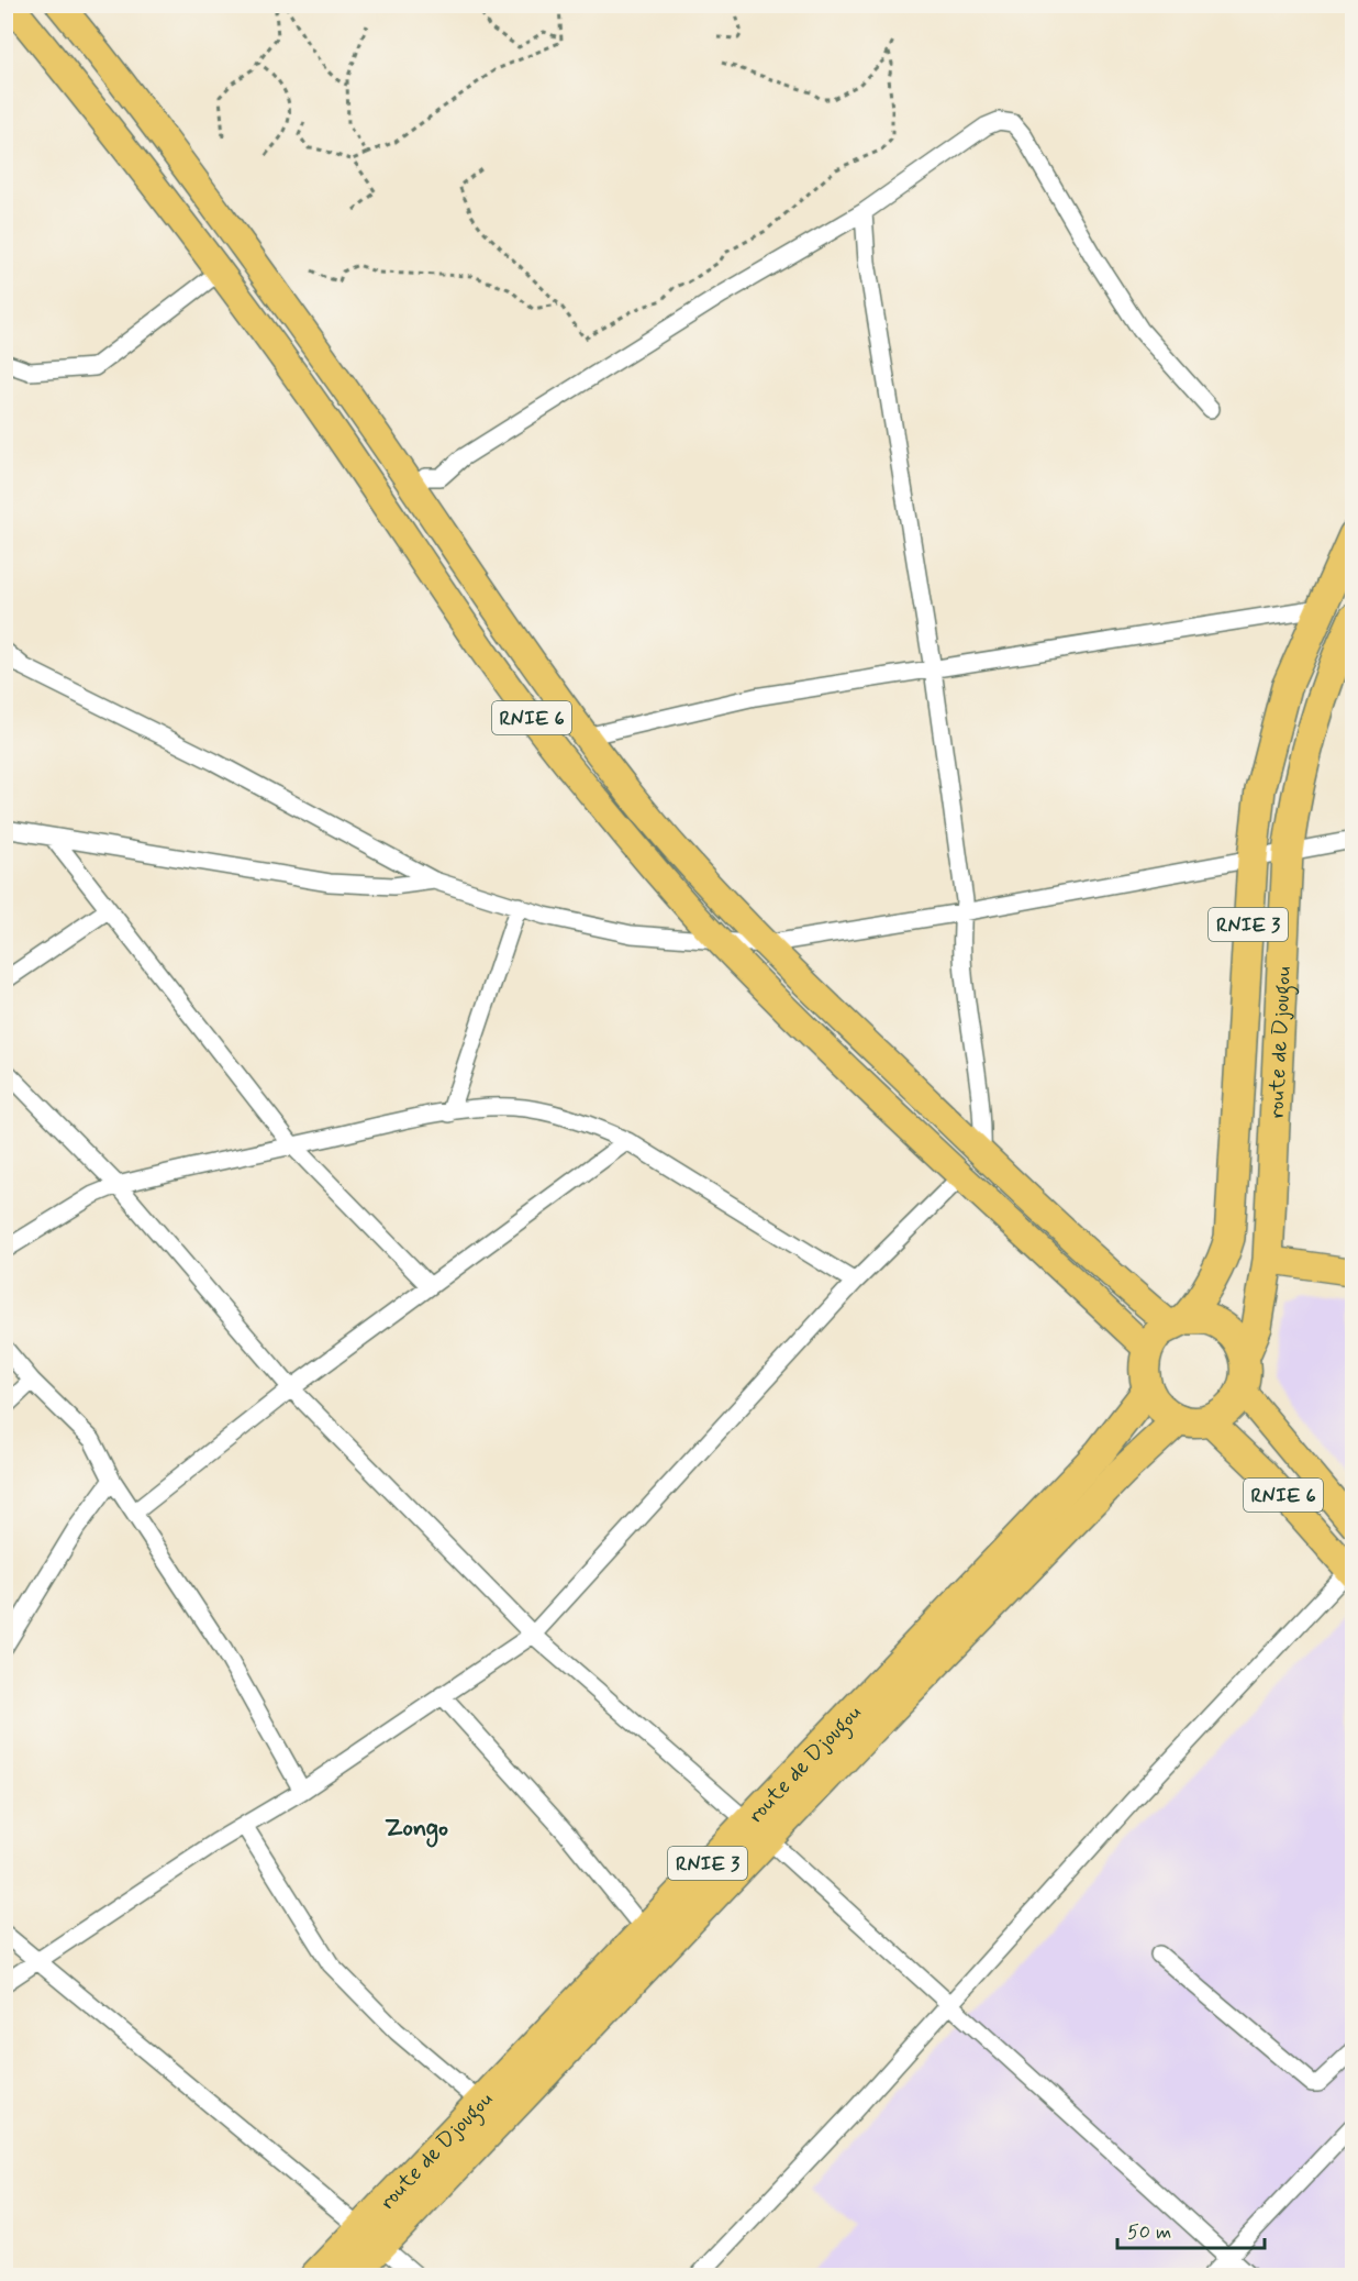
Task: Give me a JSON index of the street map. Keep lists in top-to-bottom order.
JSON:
{
  "streets": {
    "highway": ["RNIE 3", "route de Djougou"],
    "main road": ["RNIE 6"]
  },
  "crossings": [
    ["RNIE 6", "RNIE 3"],
    ["RNIE 6", "route de Djougou"],
    ["RNIE 3", "route de Djougou"]
  ],
  "districts": ["Zongo"],
  "scale_bar": "50 m"
}
